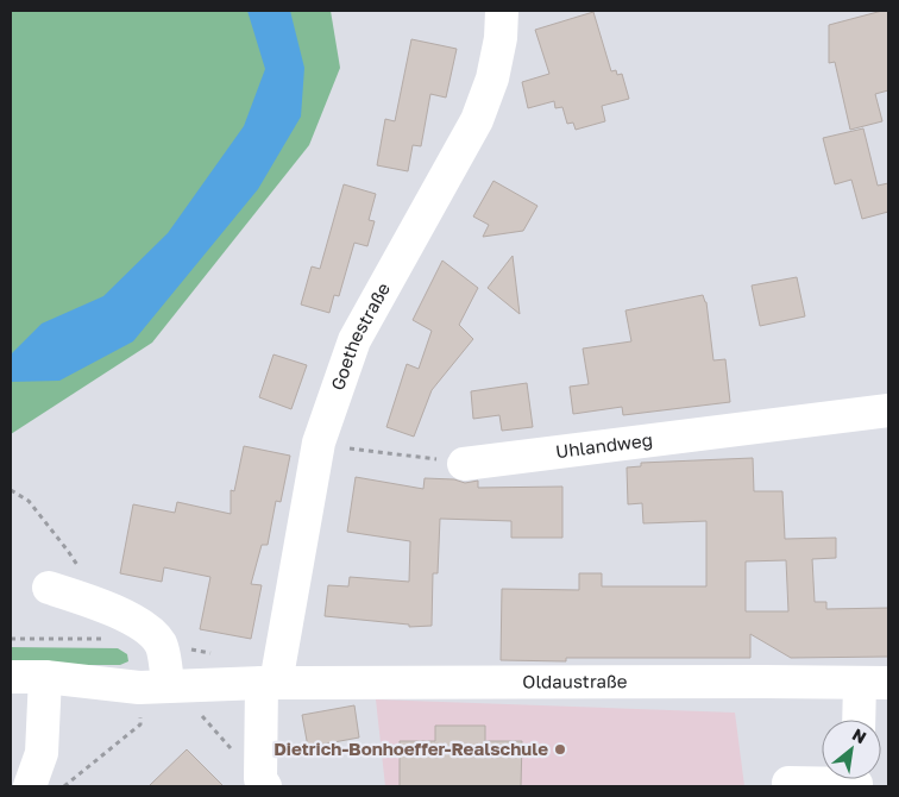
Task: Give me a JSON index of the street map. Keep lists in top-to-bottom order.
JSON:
{
  "streets": {
    "street": ["Goethestraße", "Uhlandweg", "Oldaustraße"]
  },
  "crossings": [
    ["Goethestraße", "Oldaustraße"]
  ],
  "places": ["Dietrich-Bonhoeffer-Realschule"],
  "north": "top right"
}
